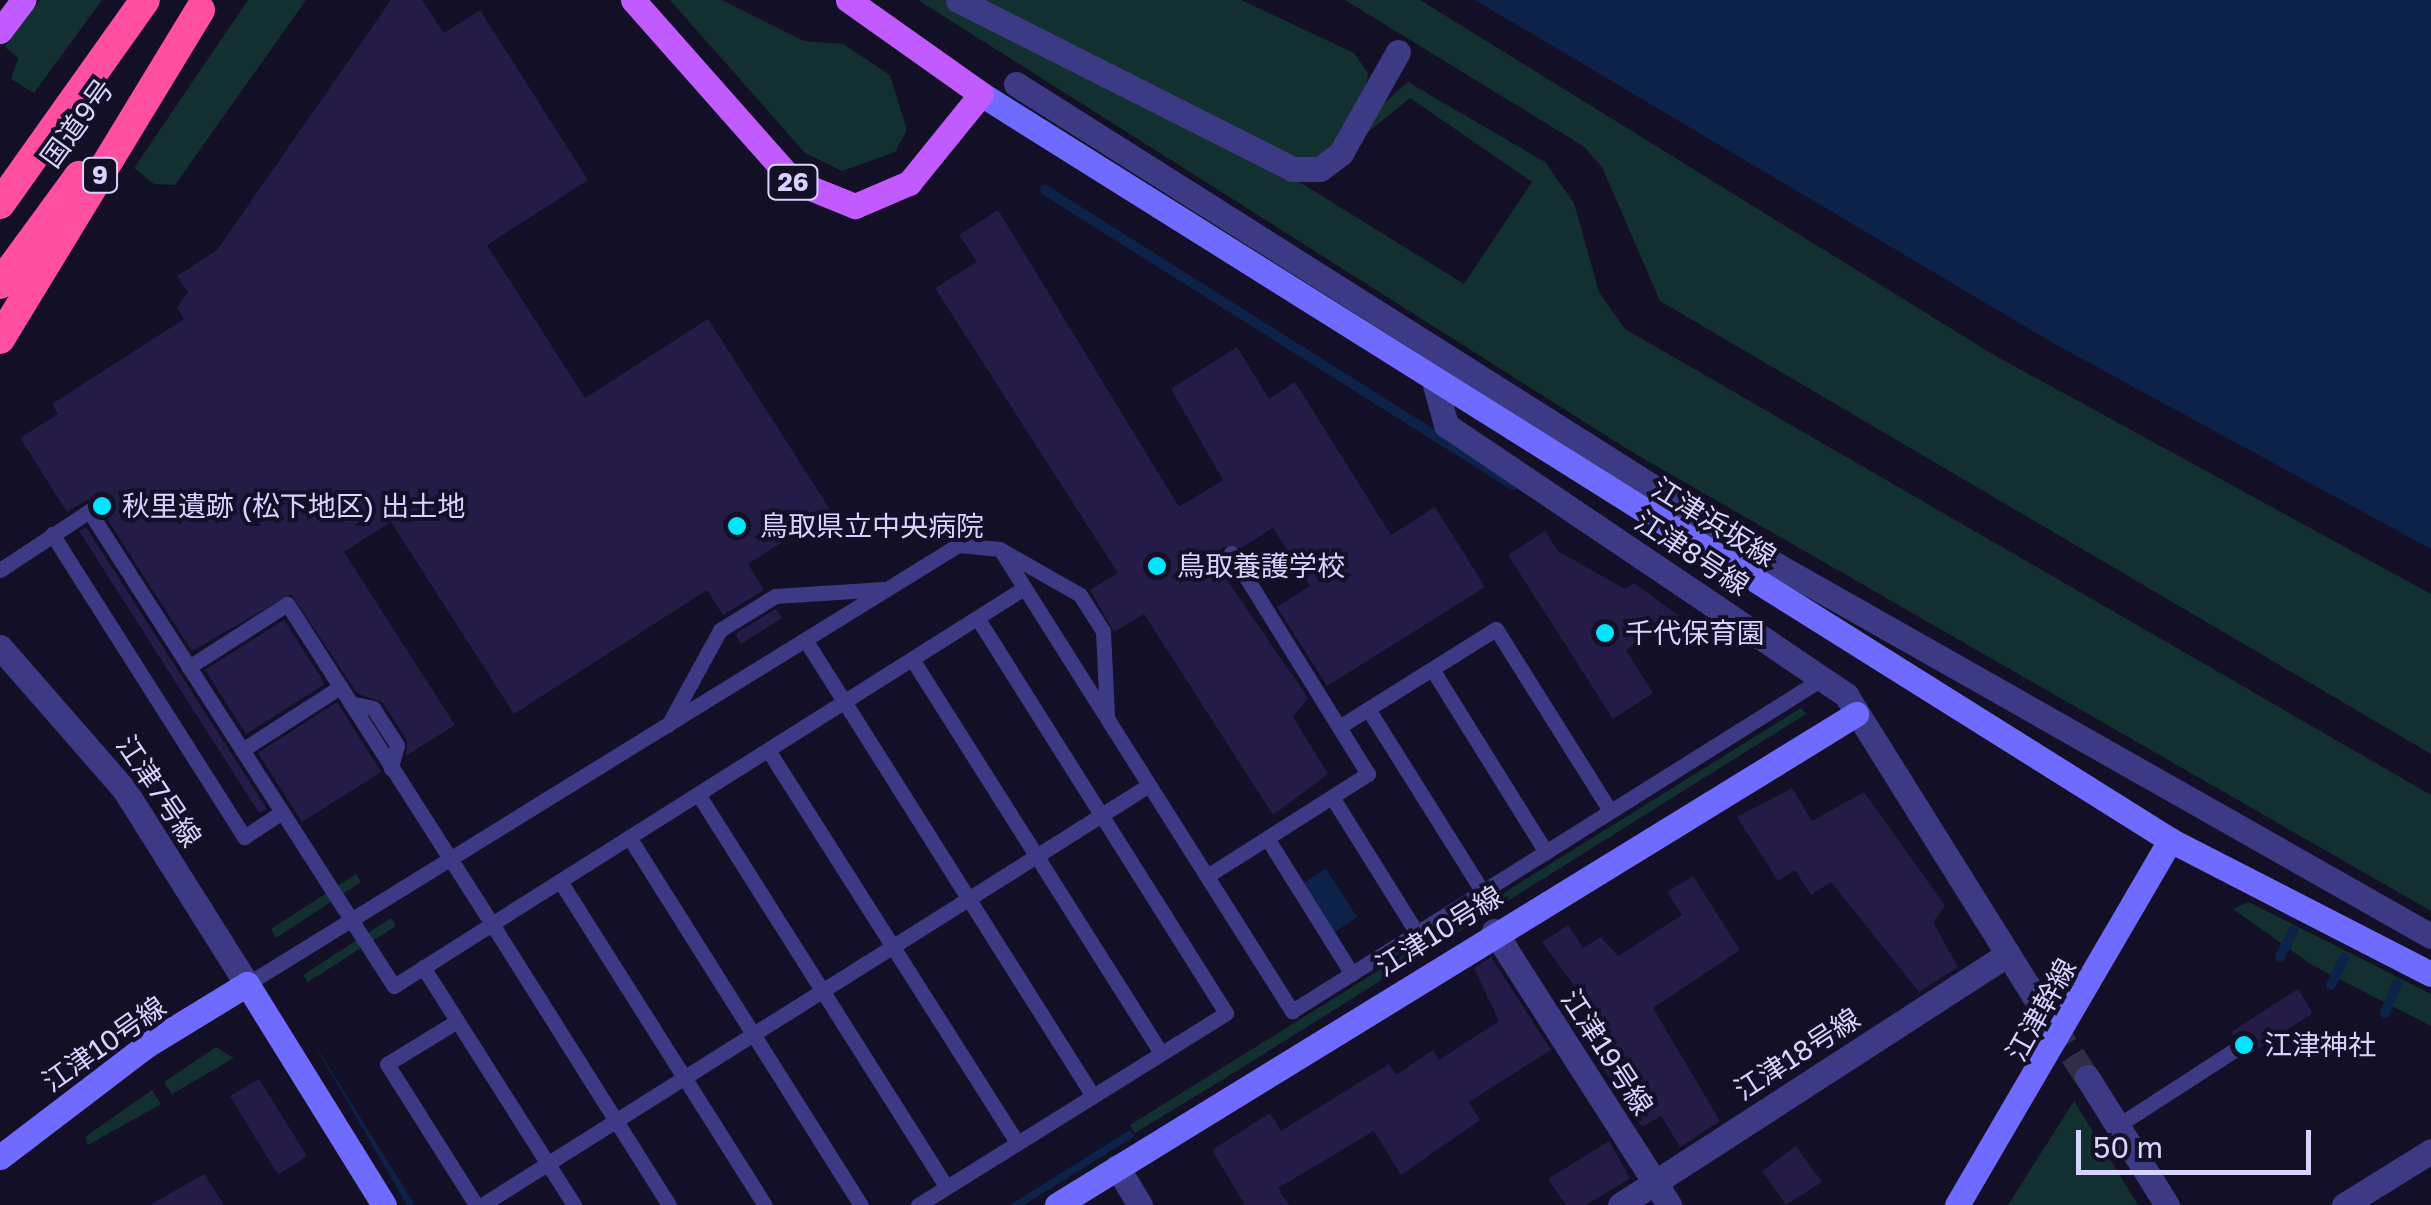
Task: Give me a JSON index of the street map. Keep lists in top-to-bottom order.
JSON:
{
  "streets": {
    "highway": ["国道9号", "9"],
    "main road": ["26"],
    "street": [
      "江津浜坂線",
      "江津8号線",
      "江津7号線",
      "江津10号線",
      "江津幹線",
      "江津19号線",
      "江津18号線"
    ]
  },
  "crossings": [
    ["国道9号", "9"],
    ["26", "江津浜坂線"],
    ["江津浜坂線", "江津8号線"],
    ["江津浜坂線", "江津幹線"],
    ["江津8号線", "江津10号線"],
    ["江津8号線", "江津18号線"],
    ["江津7号線", "江津10号線"],
    ["江津10号線", "江津19号線"],
    ["江津19号線", "江津18号線"]
  ],
  "places": [
    "秋里遺跡 (松下地区) 出土地",
    "鳥取県立中央病院",
    "鳥取養護学校",
    "千代保育園",
    "江津神社"
  ],
  "scale_bar": "50 m"
}
